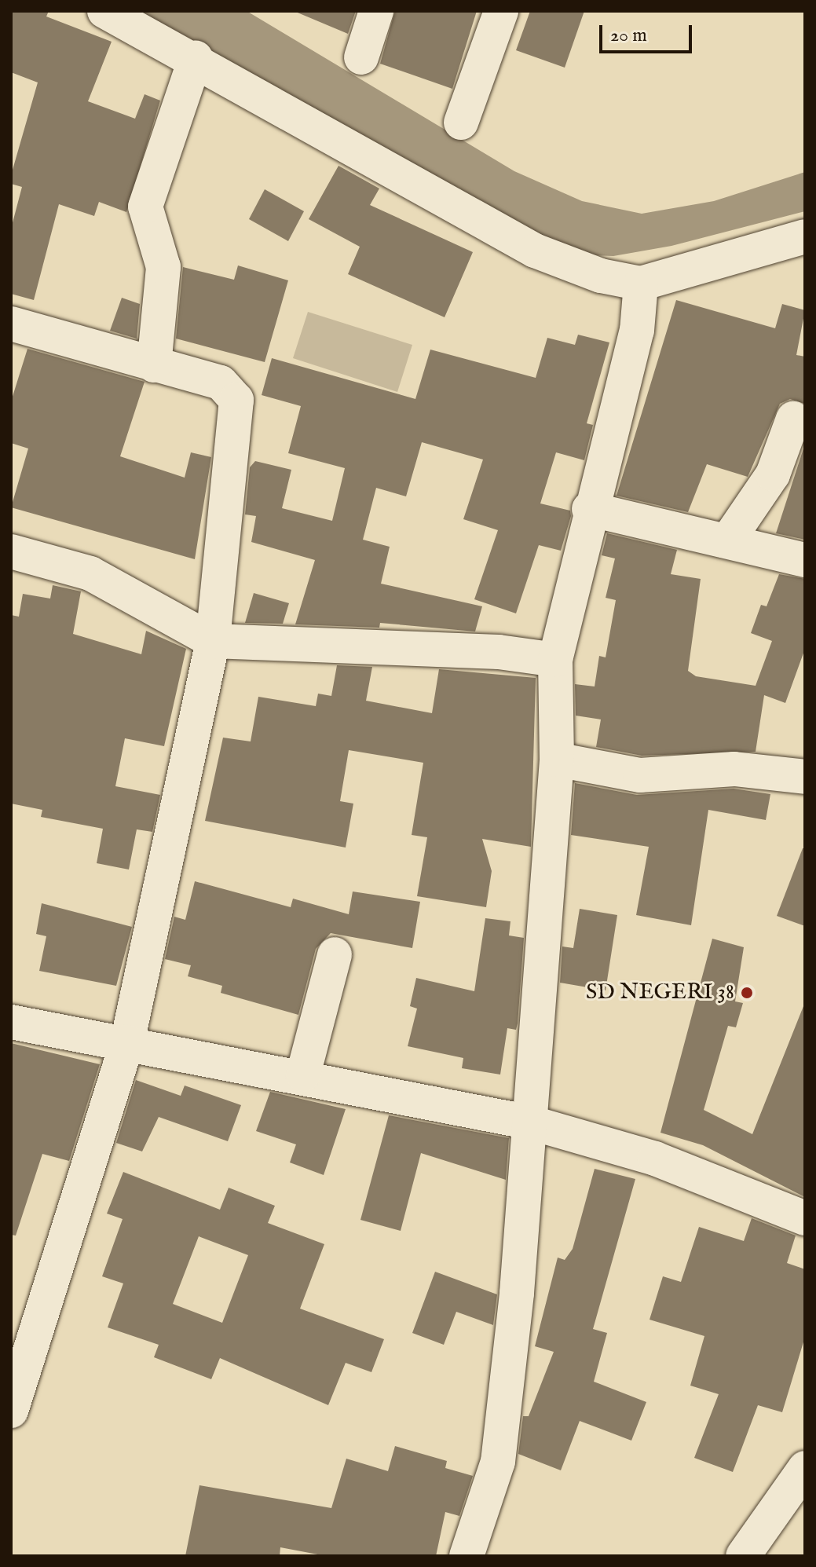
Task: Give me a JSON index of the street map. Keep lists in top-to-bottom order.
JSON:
{
  "places": ["SD NEGERI 38"],
  "scale_bar": "20 m"
}
